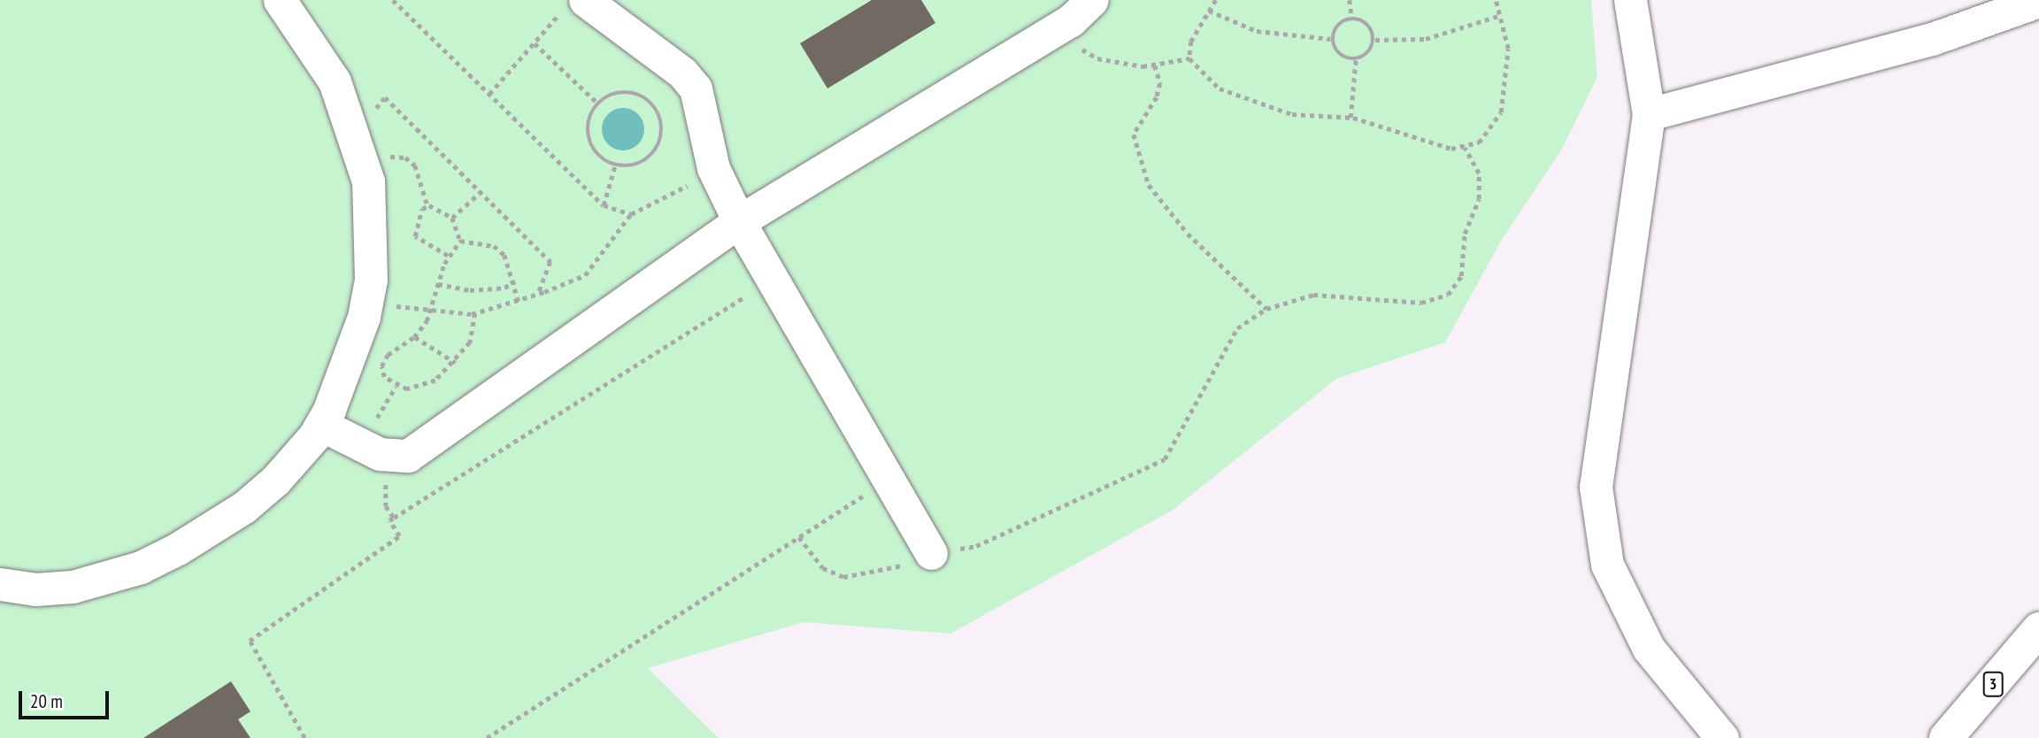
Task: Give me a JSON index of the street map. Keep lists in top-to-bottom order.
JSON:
{
  "streets": {
    "main road": ["3"]
  },
  "scale_bar": "20 m"
}
